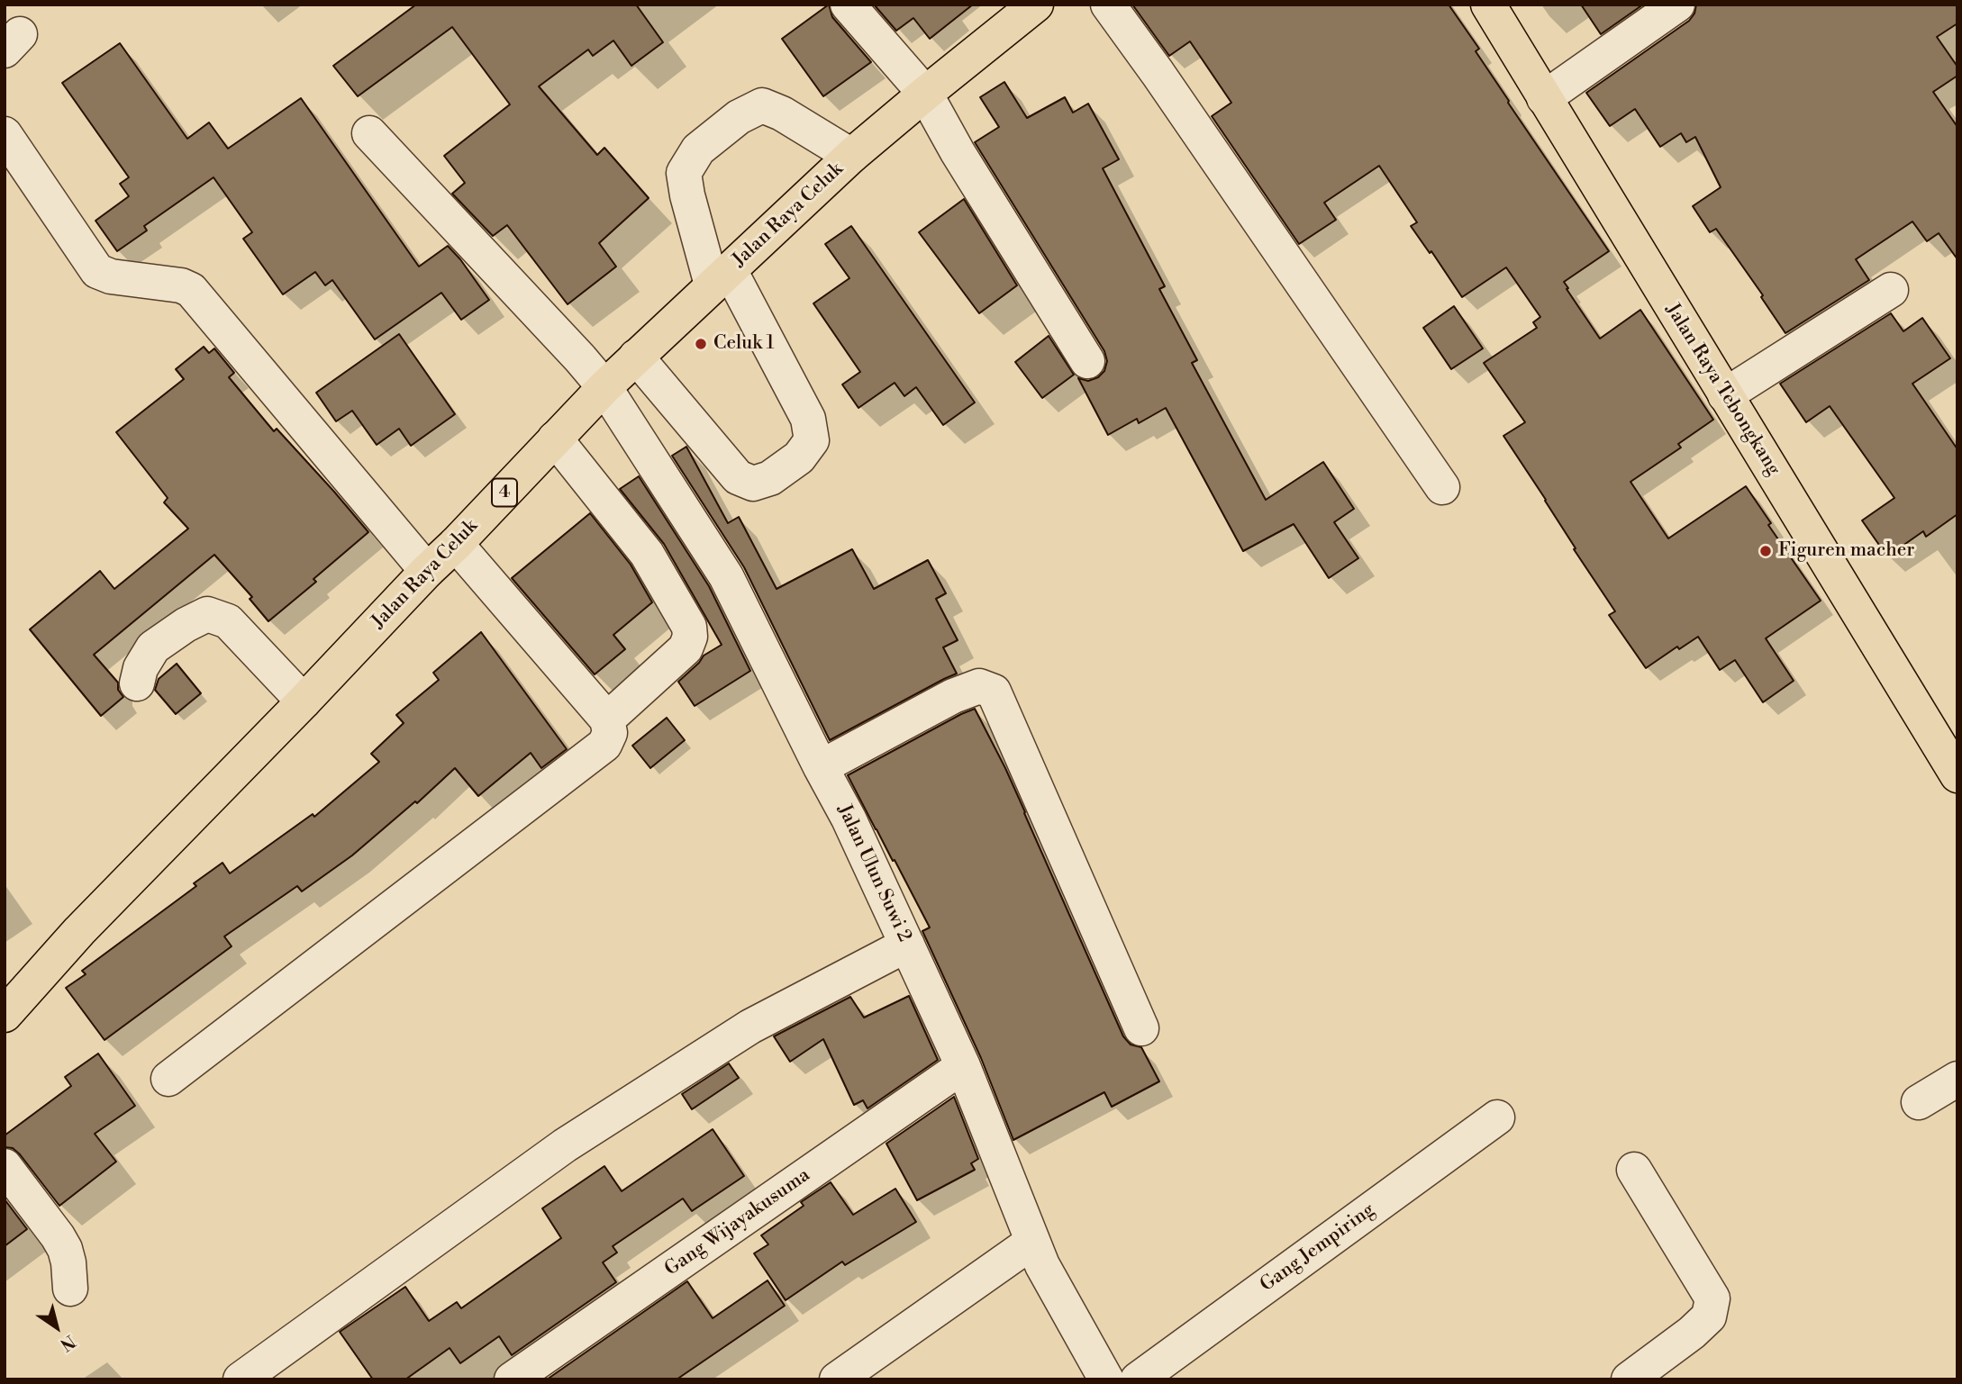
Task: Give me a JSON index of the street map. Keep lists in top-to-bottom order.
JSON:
{
  "streets": {
    "main road": ["Jalan Raya Celuk", "Jalan Raya Tebongkang", "4"],
    "street": ["Jalan Ulun Suwi 2", "Gang Wijayakusuma", "Gang Jempiring"]
  },
  "crossings": [
    ["Jalan Raya Celuk", "Jalan Ulun Suwi 2"],
    ["Jalan Ulun Suwi 2", "Gang Wijayakusuma"]
  ],
  "places": ["Celuk 1", "Figuren macher"],
  "north": "bottom right"
}
